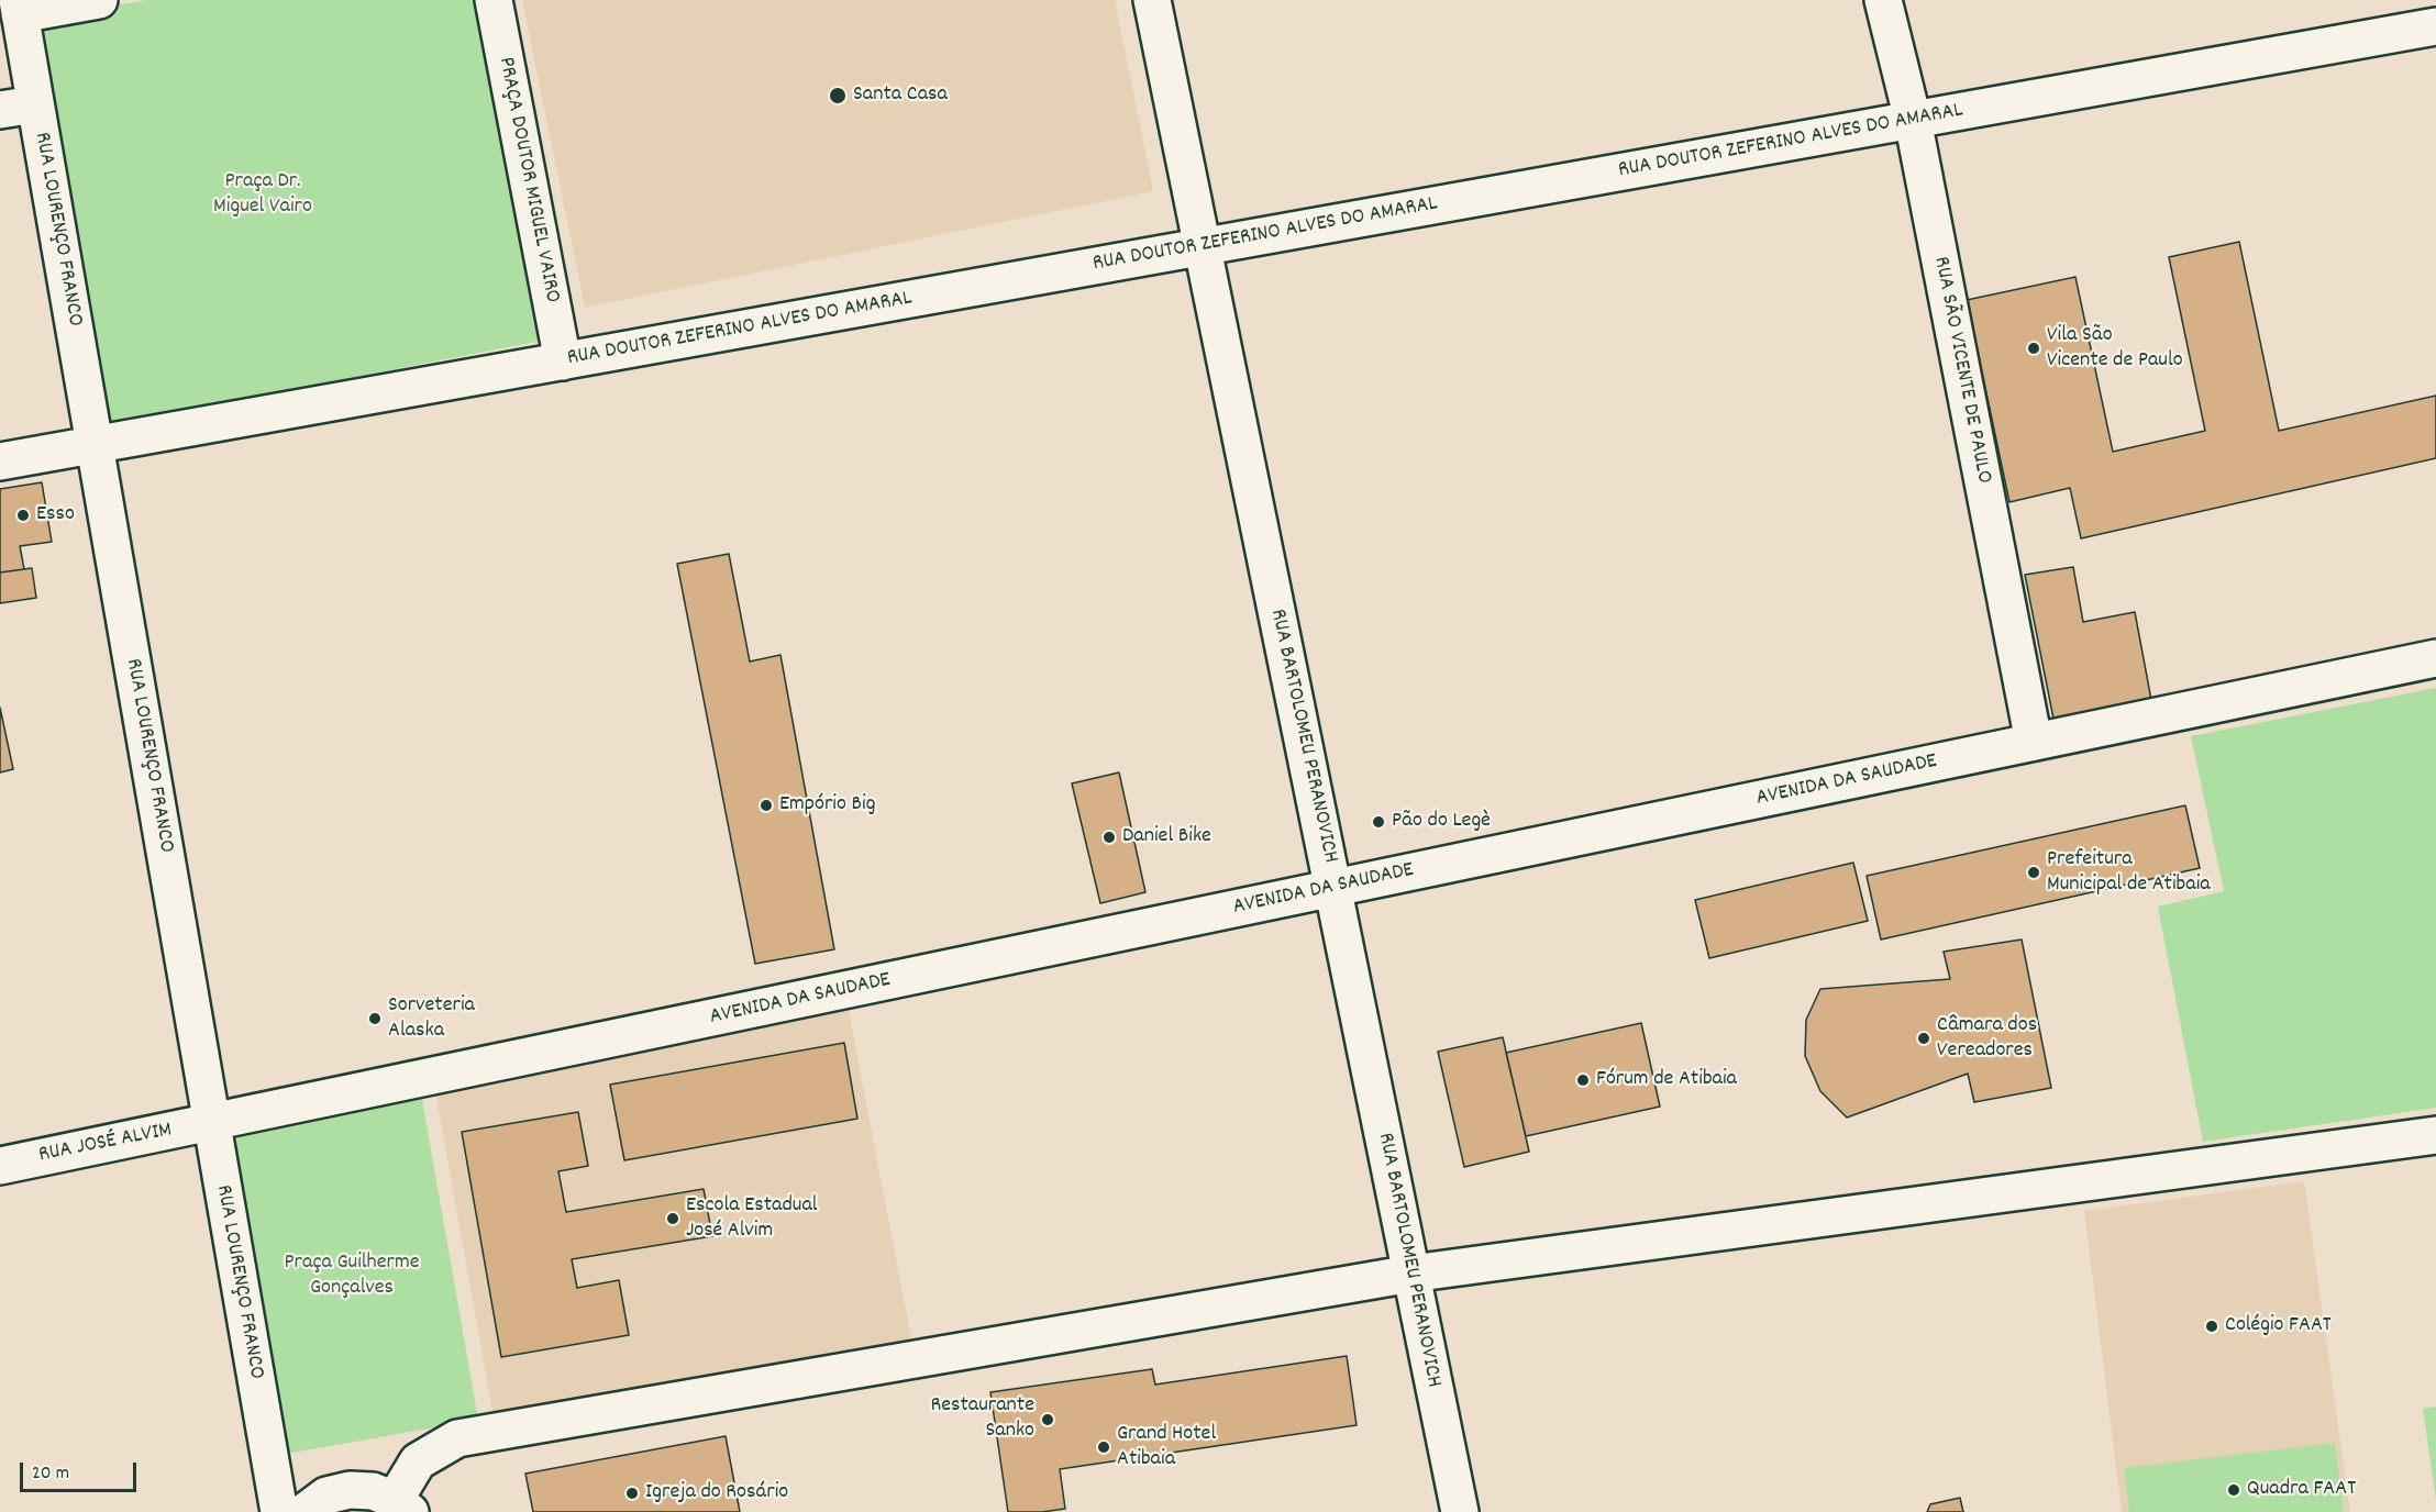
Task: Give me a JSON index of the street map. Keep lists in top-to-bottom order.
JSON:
{
  "streets": {
    "street": [
      "RUA DOUTOR ZEFERINO ALVES DO AMARAL",
      "PRAÇA DOUTOR MIGUEL VAIRO",
      "RUA LOURENÇO FRANCO",
      "RUA SÃO VICENTE DE PAULO",
      "RUA BARTOLOMEU PERANOVICH",
      "AVENIDA DA SAUDADE",
      "RUA JOSÉ ALVIM"
    ]
  },
  "crossings": [
    ["RUA DOUTOR ZEFERINO ALVES DO AMARAL", "PRAÇA DOUTOR MIGUEL VAIRO"],
    ["RUA DOUTOR ZEFERINO ALVES DO AMARAL", "RUA LOURENÇO FRANCO"],
    ["RUA DOUTOR ZEFERINO ALVES DO AMARAL", "RUA SÃO VICENTE DE PAULO"],
    ["RUA DOUTOR ZEFERINO ALVES DO AMARAL", "RUA BARTOLOMEU PERANOVICH"],
    ["RUA LOURENÇO FRANCO", "AVENIDA DA SAUDADE"],
    ["RUA LOURENÇO FRANCO", "RUA JOSÉ ALVIM"],
    ["RUA SÃO VICENTE DE PAULO", "AVENIDA DA SAUDADE"],
    ["RUA BARTOLOMEU PERANOVICH", "AVENIDA DA SAUDADE"],
    ["AVENIDA DA SAUDADE", "RUA JOSÉ ALVIM"]
  ],
  "parks": ["Praça Dr. Miguel Vairo", "Praça Guilherme Gonçalves"],
  "places": [
    "Santa Casa",
    "Vila São Vicente de Paulo",
    "Esso",
    "Empório Big",
    "Pão do Legè",
    "Daniel Bike",
    "Prefeitura Municipal de Atibaia",
    "Sorveteria Alaska",
    "Câmara dos Vereadores",
    "Fórum de Atibaia",
    "Escola Estadual José Alvim",
    "Colégio FAAT",
    "Restaurante Sanko",
    "Grand Hotel Atibaia",
    "Quadra FAAT",
    "Igreja do Rosário"
  ],
  "scale_bar": "20 m"
}
